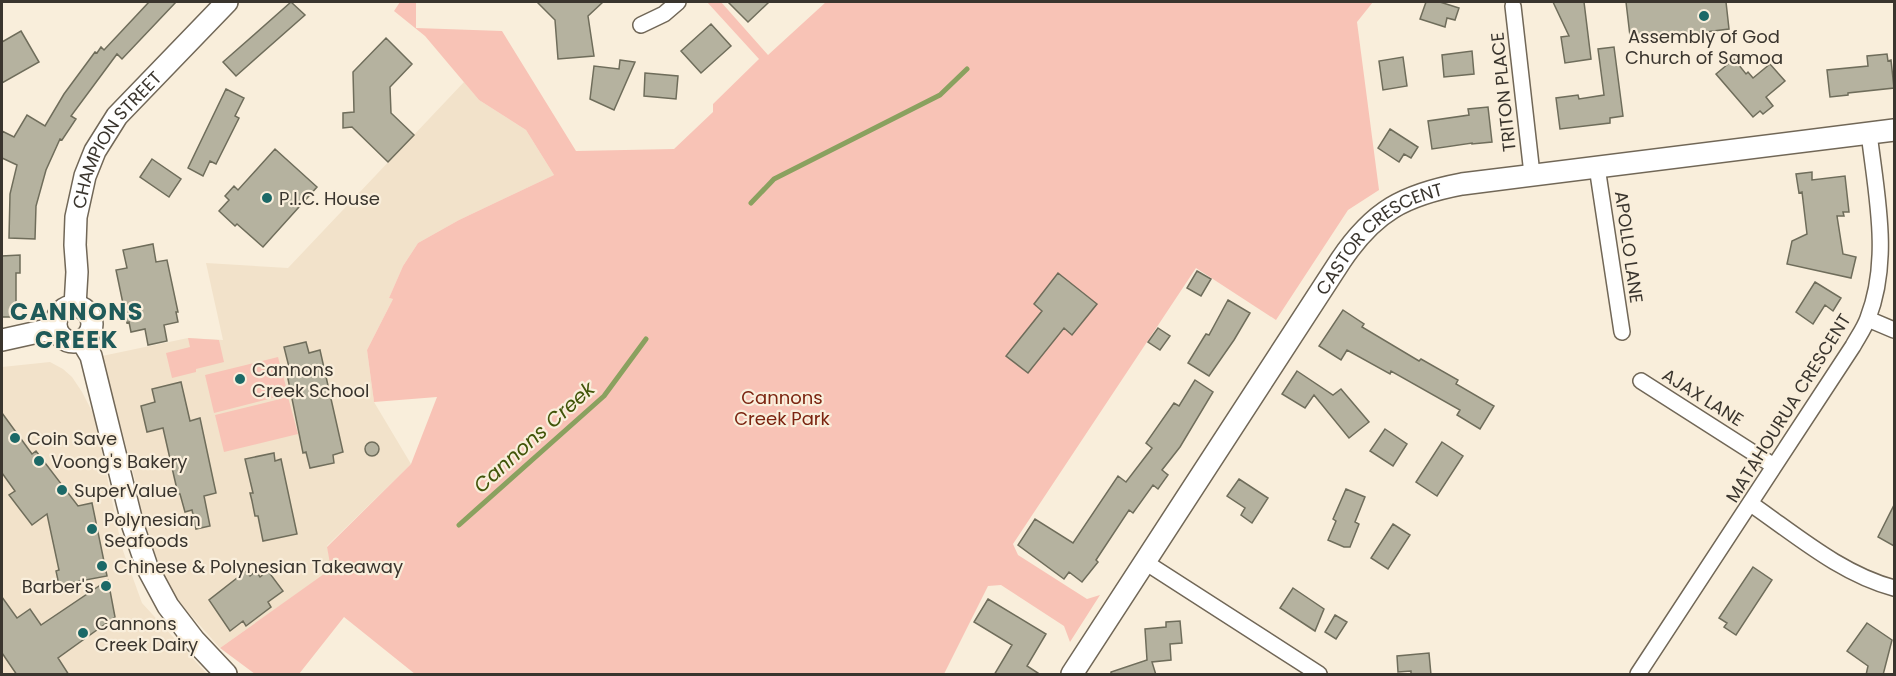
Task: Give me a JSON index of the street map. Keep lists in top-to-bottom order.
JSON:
{
  "streets": {
    "street": [
      "TRITON PLACE",
      "CHAMPION STREET",
      "CASTOR CRESCENT",
      "APOLLO LANE",
      "AJAX LANE",
      "MATAHOURUA CRESCENT"
    ]
  },
  "crossings": [
    ["TRITON PLACE", "CASTOR CRESCENT"],
    ["CASTOR CRESCENT", "APOLLO LANE"],
    ["CASTOR CRESCENT", "MATAHOURUA CRESCENT"],
    ["AJAX LANE", "MATAHOURUA CRESCENT"]
  ],
  "districts": ["CANNONS CREEK"],
  "water": ["Cannons Creek"],
  "parks": ["Cannons Creek Park"],
  "places": [
    "Assembly of God Church of Samoa",
    "P.I.C. House",
    "Cannons Creek School",
    "Coin Save",
    "Voong's Bakery",
    "SuperValue",
    "Polynesian Seafoods",
    "Chinese & Polynesian Takeaway",
    "Barber's",
    "Cannons Creek Dairy"
  ]
}
